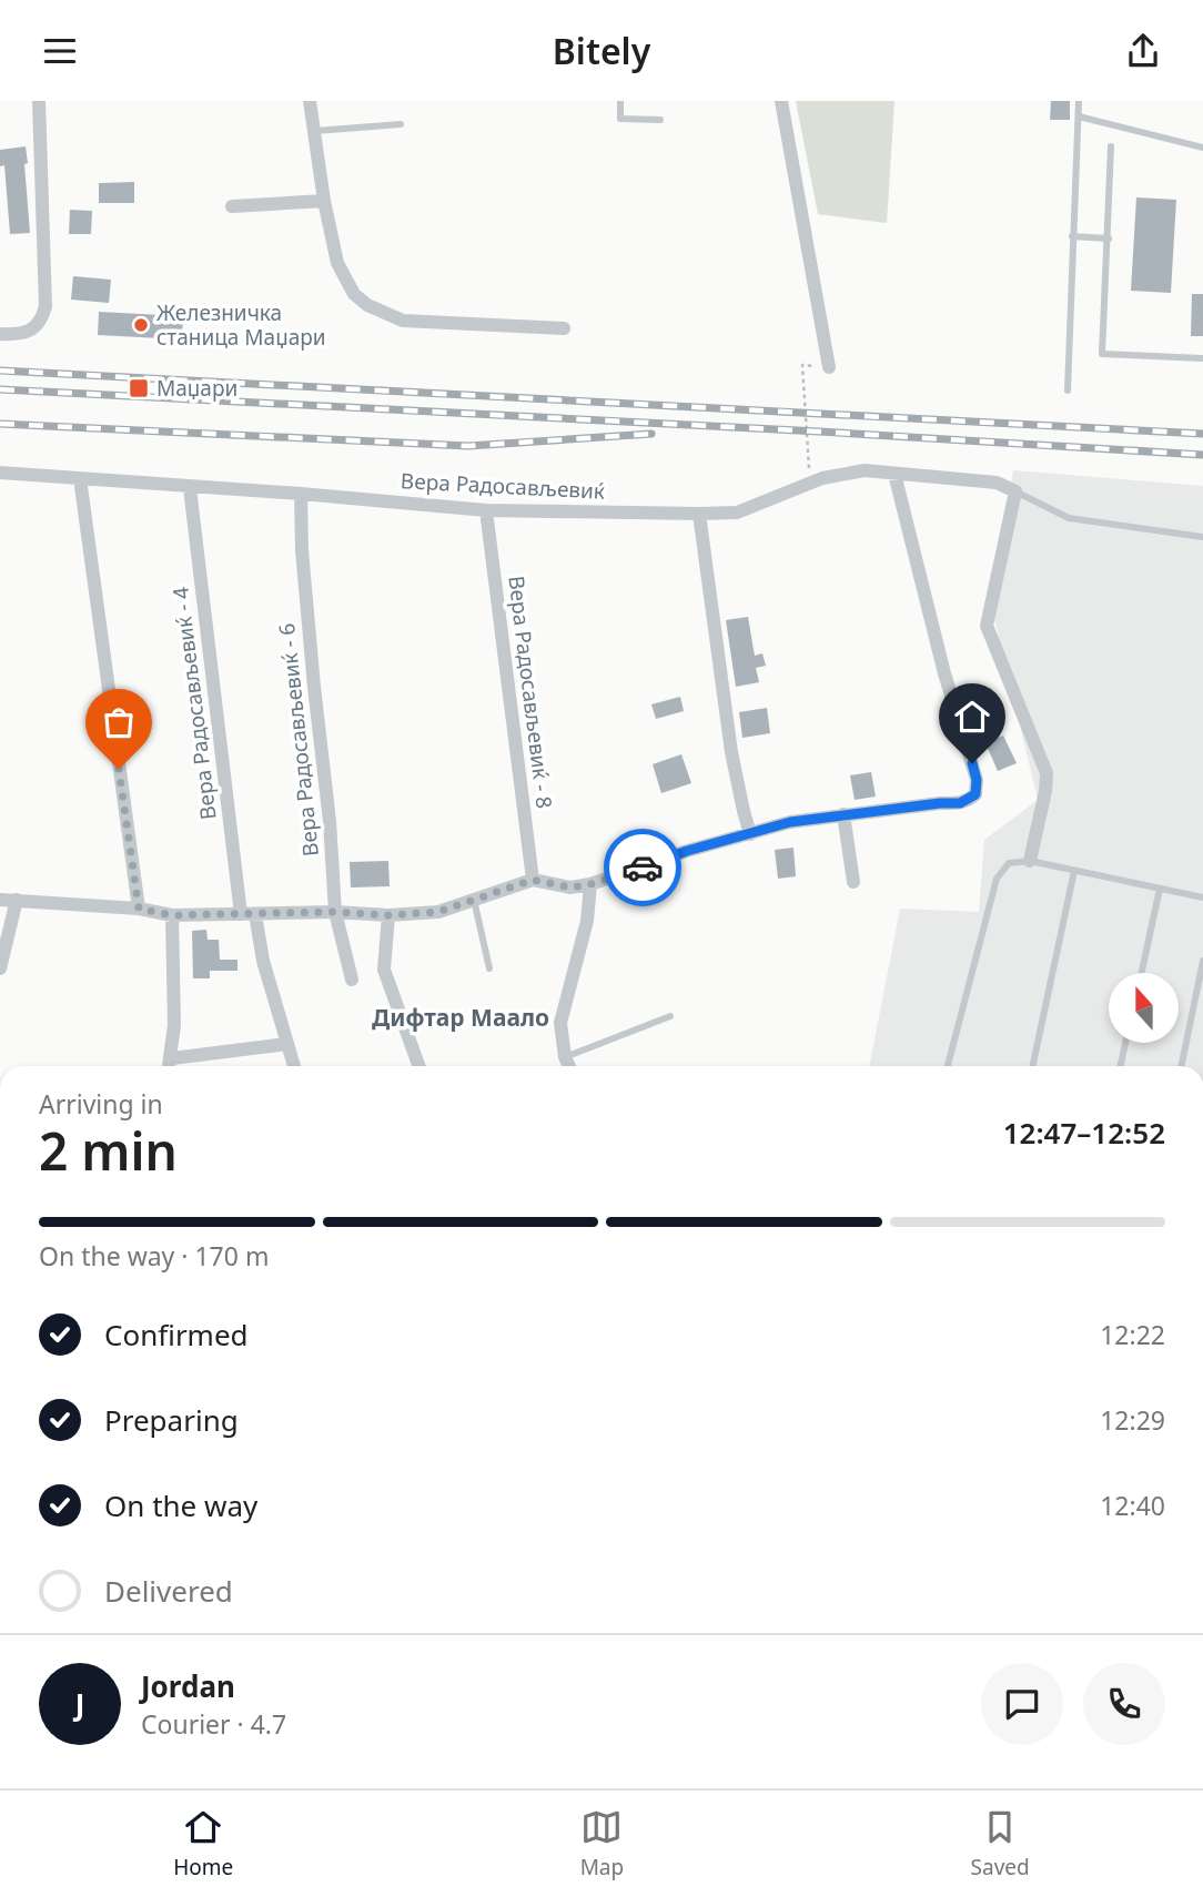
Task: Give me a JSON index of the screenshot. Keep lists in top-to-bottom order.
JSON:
{
  "streets": {
    "street": [
      "Вера Радосављевиќ",
      "Вера Радосављевиќ - 8",
      "Вера Радосављевиќ - 4",
      "Вера Радосављевиќ - 6"
    ]
  },
  "crossings": [
    ["Вера Радосављевиќ", "Вера Радосављевиќ - 8"],
    ["Вера Радосављевиќ", "Вера Радосављевиќ - 4"],
    ["Вера Радосављевиќ", "Вера Радосављевиќ - 6"]
  ],
  "districts": ["Дифтар Маало"],
  "places": {
    "other": ["Железничка станица Маџари"],
    "transit": ["Маџари"]
  },
  "north": "top",
  "page": {
    "header": "Bitely",
    "heading": ["2 min", "Arriving in", "12:47–12:52"],
    "panel": ["Jordan", "Courier · 4.7"],
    "bar": "On the way · 170 m",
    "list": [
      ["Confirmed", "12:22"],
      ["Preparing", "12:29"],
      ["On the way", "12:40"],
      "Delivered"
    ],
    "round": "J",
    "tabs": ["Home", "Map", "Saved"]
  }
}
